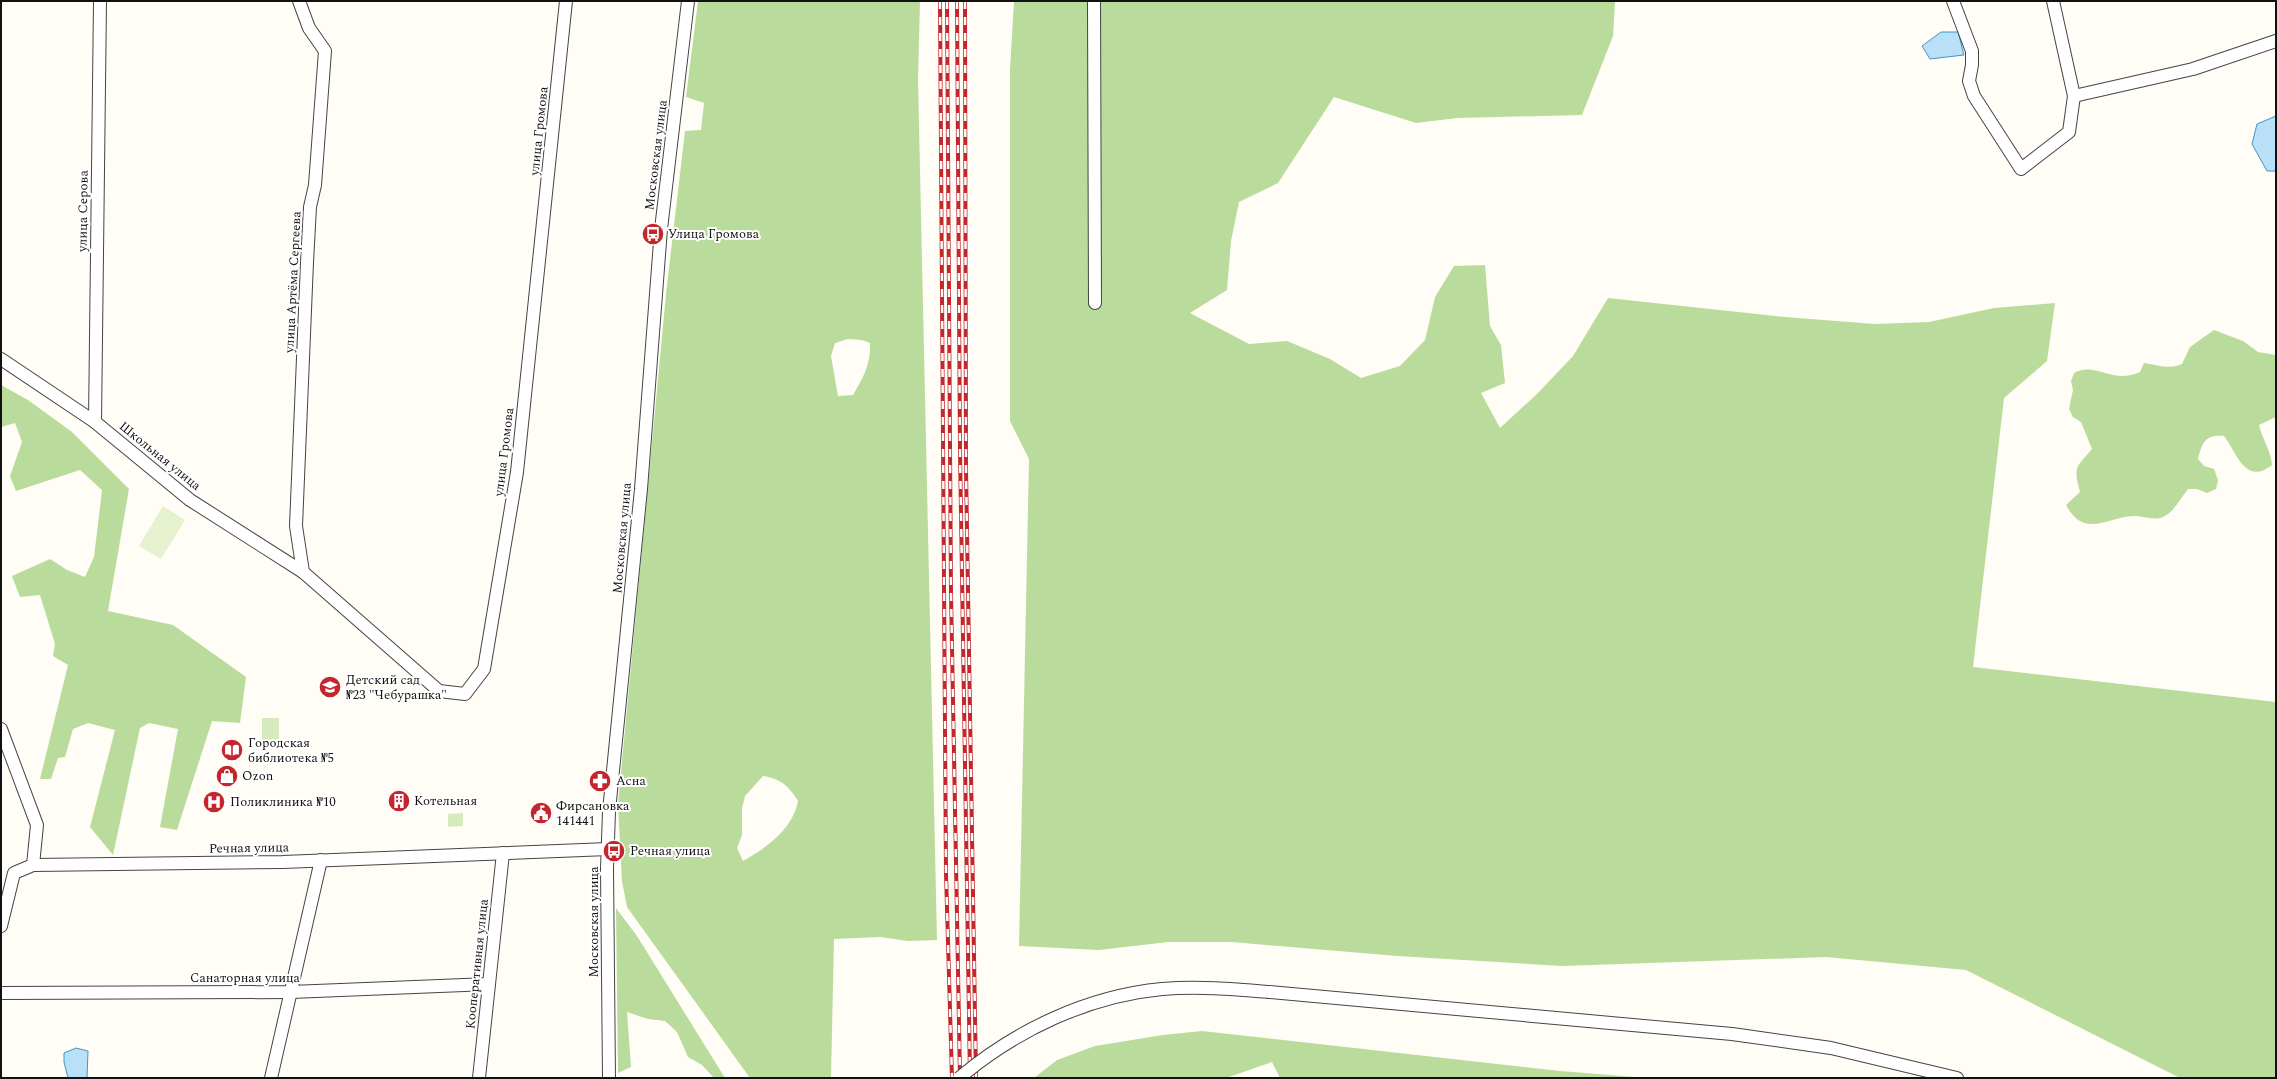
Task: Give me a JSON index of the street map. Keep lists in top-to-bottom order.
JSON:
{
  "streets": {
    "street": [
      "улица Громова",
      "Московская улица",
      "улица Серова",
      "улица Артёма Сергеева",
      "Школьная улица",
      "Речная улица",
      "Кооперативная улица",
      "Санаторная улица"
    ]
  },
  "crossings": [
    ["улица Громова", "улица Артёма Сергеева"],
    ["улица Громова", "Школьная улица"],
    ["Московская улица", "Речная улица"],
    ["улица Серова", "Школьная улица"],
    ["улица Артёма Сергеева", "Школьная улица"],
    ["Речная улица", "Кооперативная улица"],
    ["Кооперативная улица", "Санаторная улица"]
  ],
  "places": {
    "bus stop": ["Улица Громова", "Речная улица"],
    "school or university": ["Детский сад №23 \"Чебурашка\""],
    "library": ["Городская библиотека №5"],
    "shop": ["Ozon"],
    "pharmacy": ["Асна"],
    "building": ["Котельная"],
    "hospital": ["Поликлиника №10"],
    "public building": ["Фирсановка 141441"]
  }
}
